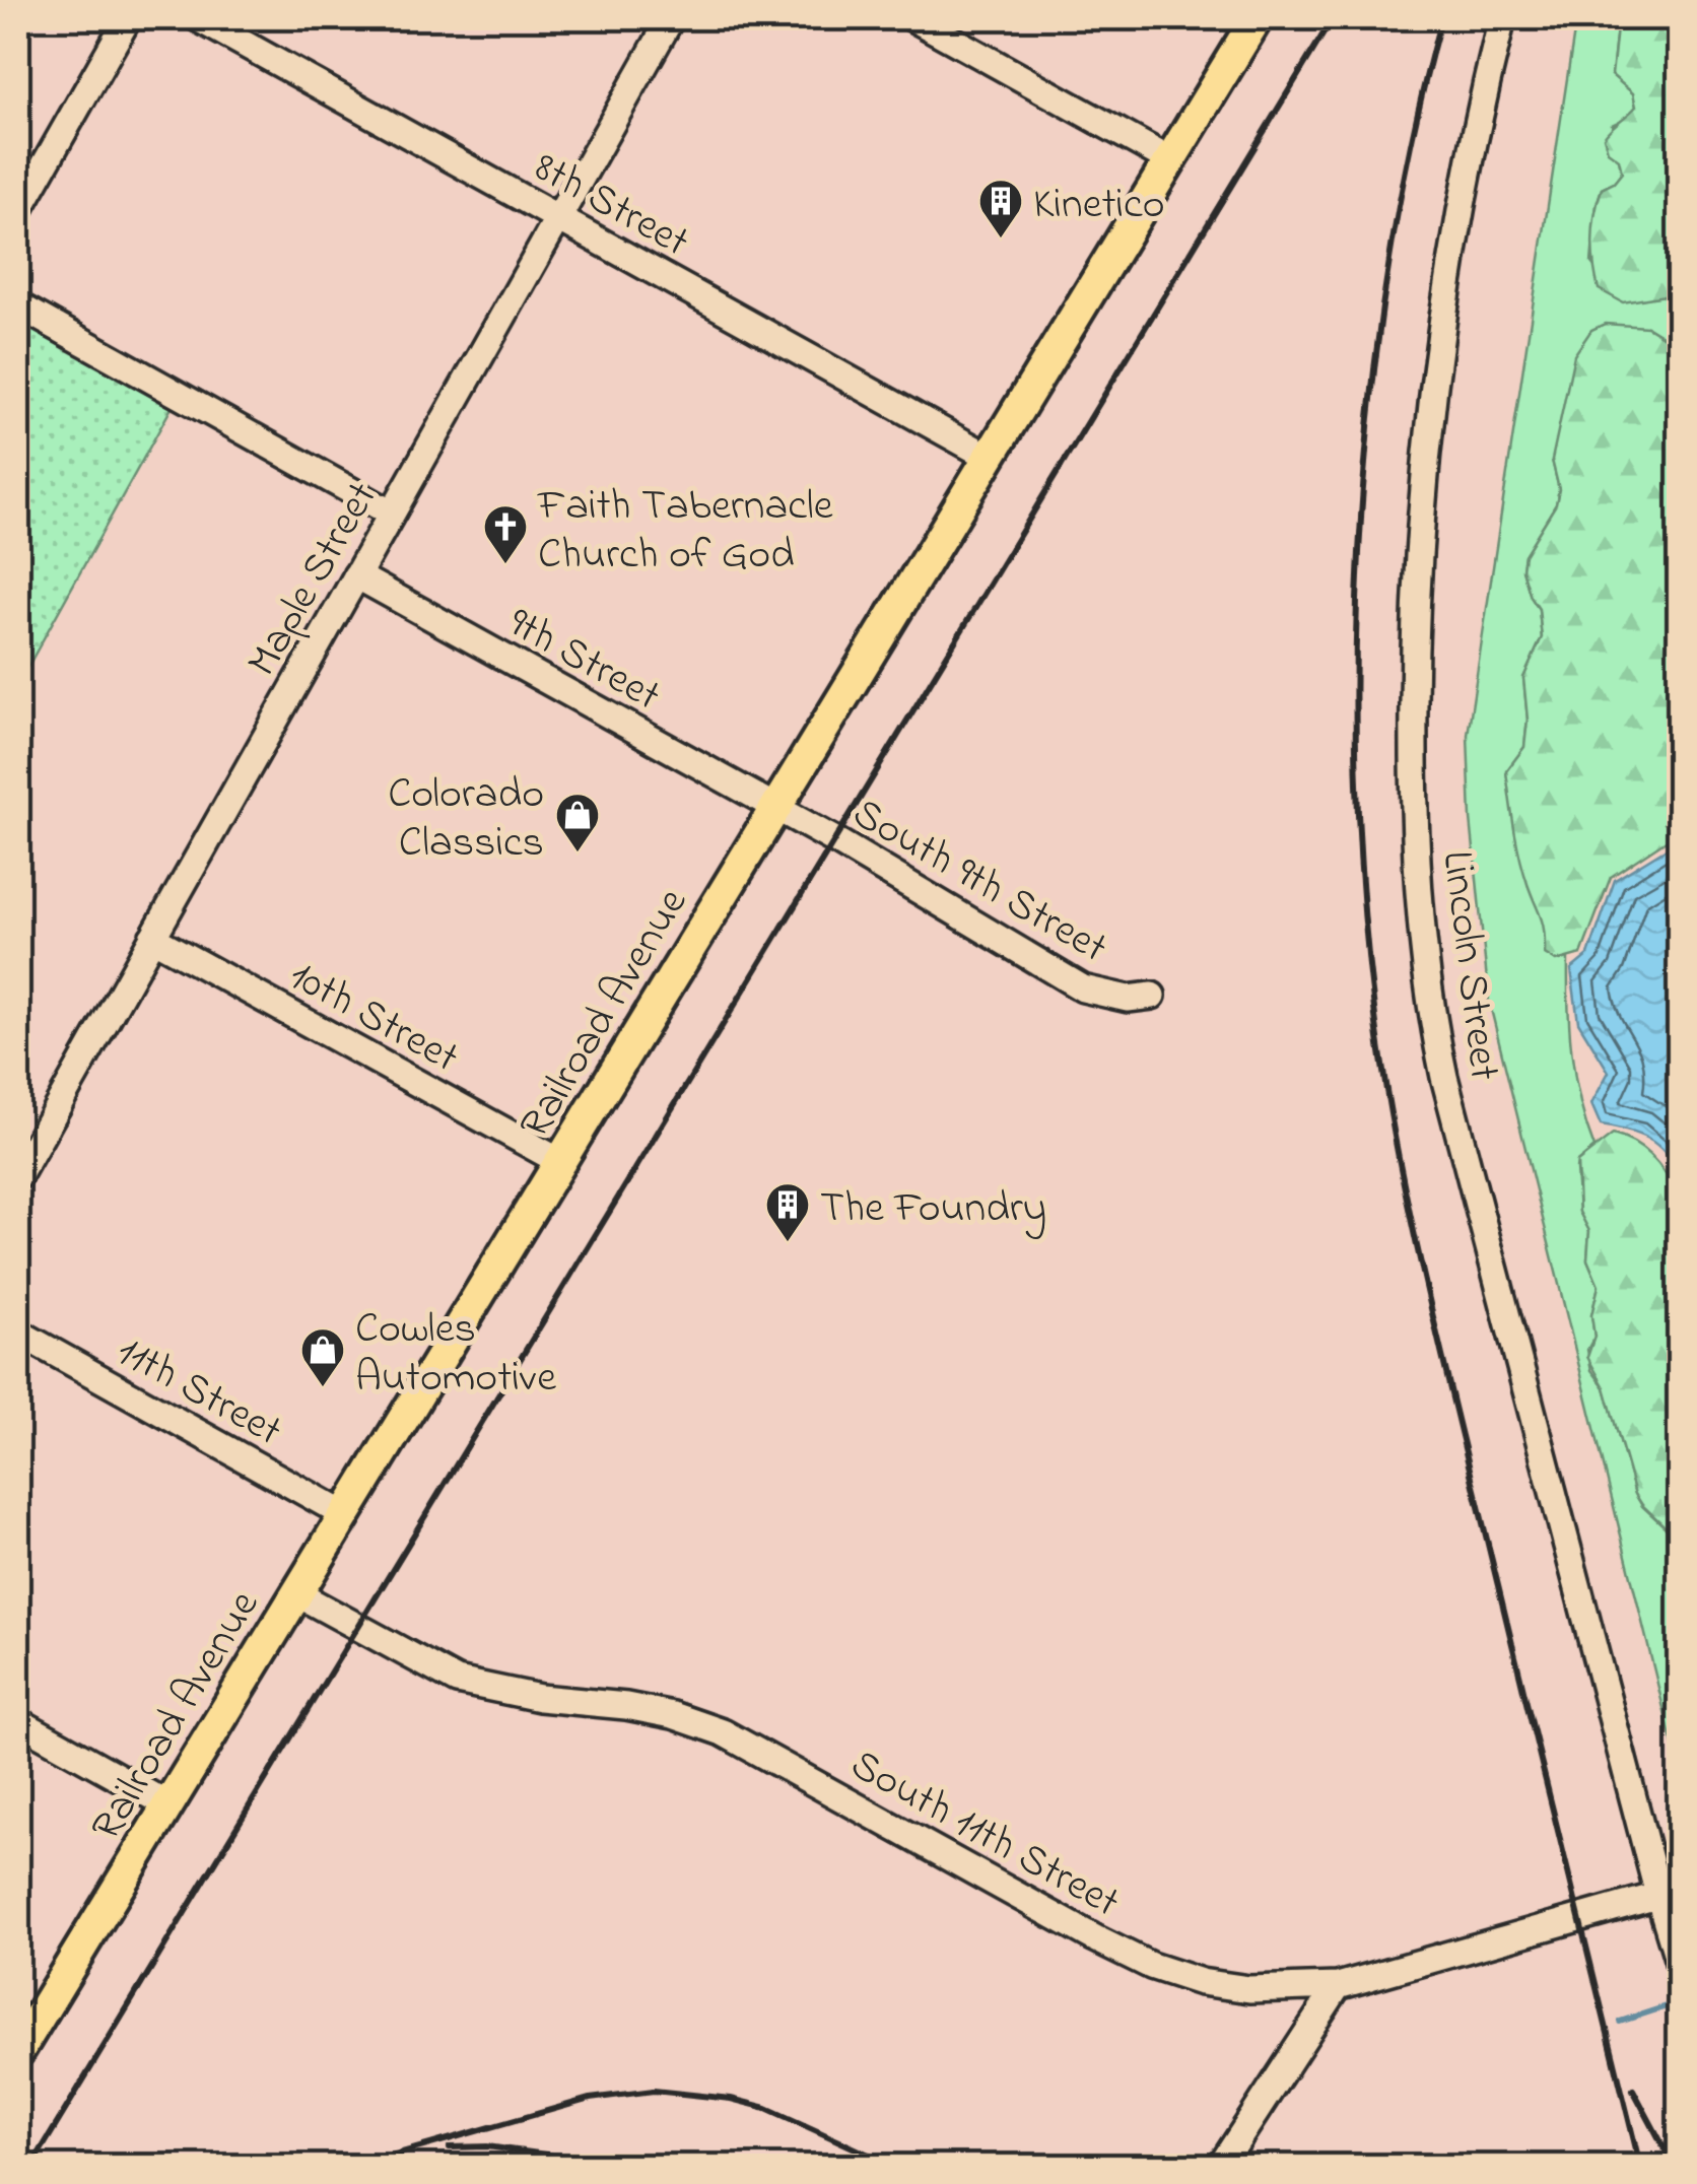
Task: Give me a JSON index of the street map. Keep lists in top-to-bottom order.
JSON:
{
  "streets": {
    "main road": ["Railroad Avenue"],
    "street": [
      "8th Street",
      "Maple Street",
      "9th Street",
      "South 9th Street",
      "Lincoln Street",
      "10th Street",
      "11th Street",
      "South 11th Street"
    ]
  },
  "crossings": [
    ["8th Street", "Maple Street"],
    ["8th Street", "Railroad Avenue"],
    ["Maple Street", "9th Street"],
    ["Maple Street", "10th Street"],
    ["9th Street", "South 9th Street"],
    ["9th Street", "Railroad Avenue"],
    ["South 9th Street", "Railroad Avenue"],
    ["Lincoln Street", "South 11th Street"],
    ["Railroad Avenue", "10th Street"],
    ["Railroad Avenue", "11th Street"],
    ["Railroad Avenue", "South 11th Street"]
  ],
  "places": {
    "building": ["Kinetico", "The Foundry"],
    "church": ["Faith Tabernacle Church of God"],
    "shop": ["Colorado Classics", "Cowles Automotive"]
  }
}
